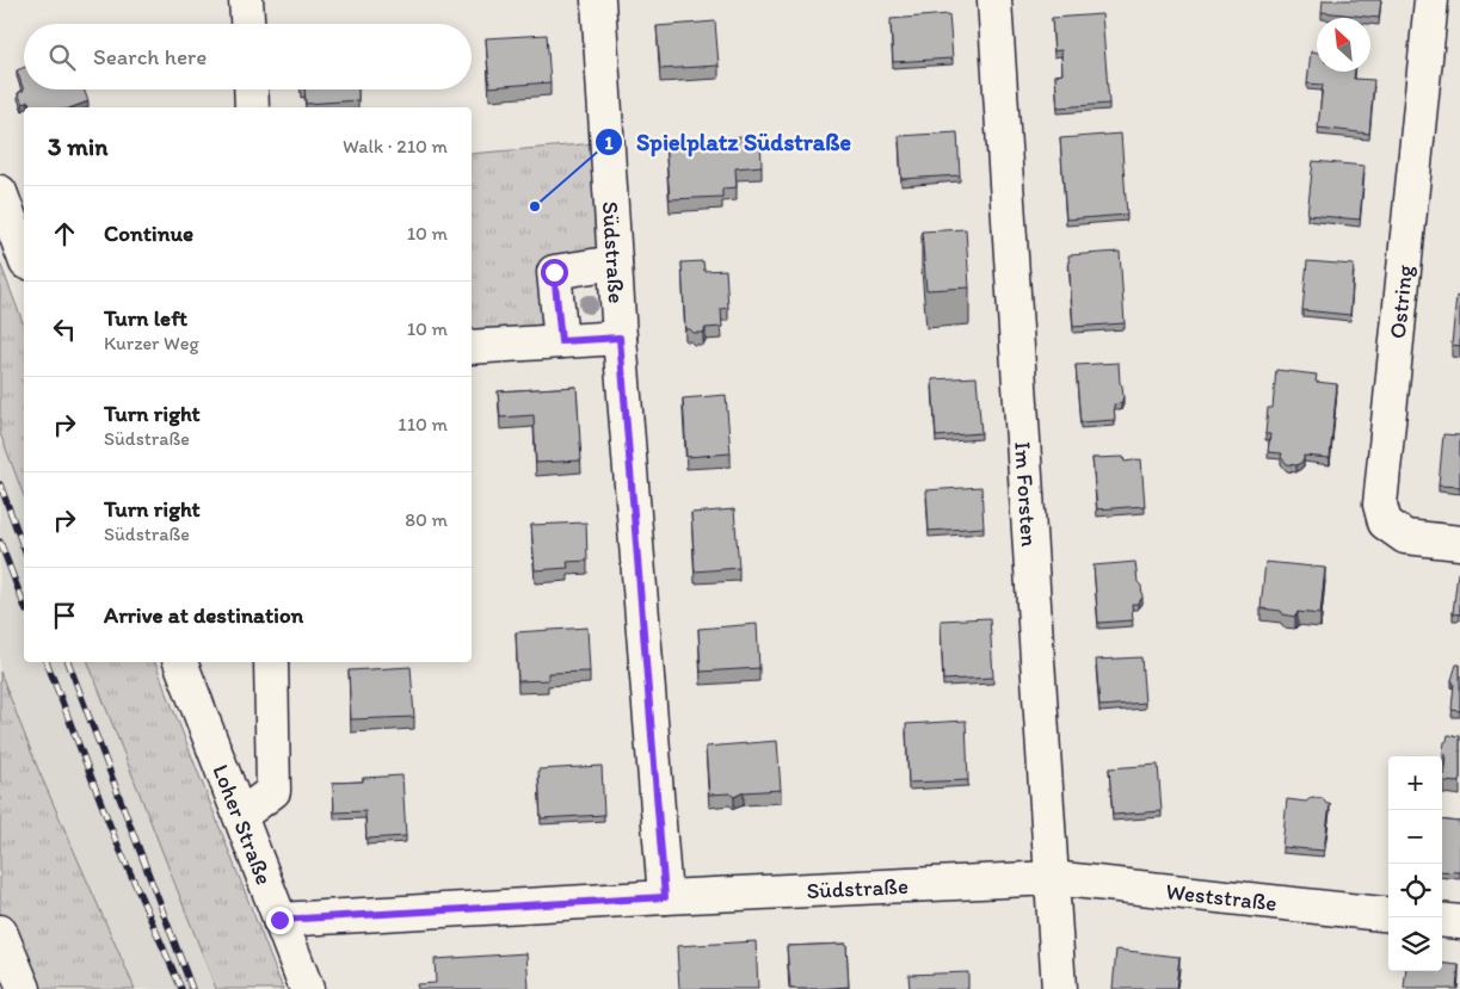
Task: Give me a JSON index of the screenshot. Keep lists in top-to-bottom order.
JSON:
{
  "streets": {
    "street": [
      "Südstraße",
      "Ostring",
      "Im Forsten",
      "Loher Straße",
      "Weststraße"
    ]
  },
  "crossings": [
    ["Südstraße", "Im Forsten"],
    ["Südstraße", "Loher Straße"],
    ["Südstraße", "Weststraße"],
    ["Im Forsten", "Weststraße"]
  ],
  "places": ["Spielplatz Südstraße"],
  "north": "top left",
  "page": {
    "search": "Search here",
    "heading": ["3 min", "Walk · 210 m"],
    "list": [
      ["Continue", "10 m"],
      ["Turn left", "Kurzer Weg", "10 m"],
      ["Turn right", "Südstraße", "110 m"],
      ["Turn right", "Südstraße", "80 m"],
      "Arrive at destination"
    ],
    "map_buttons": ["+", "−"]
  }
}
